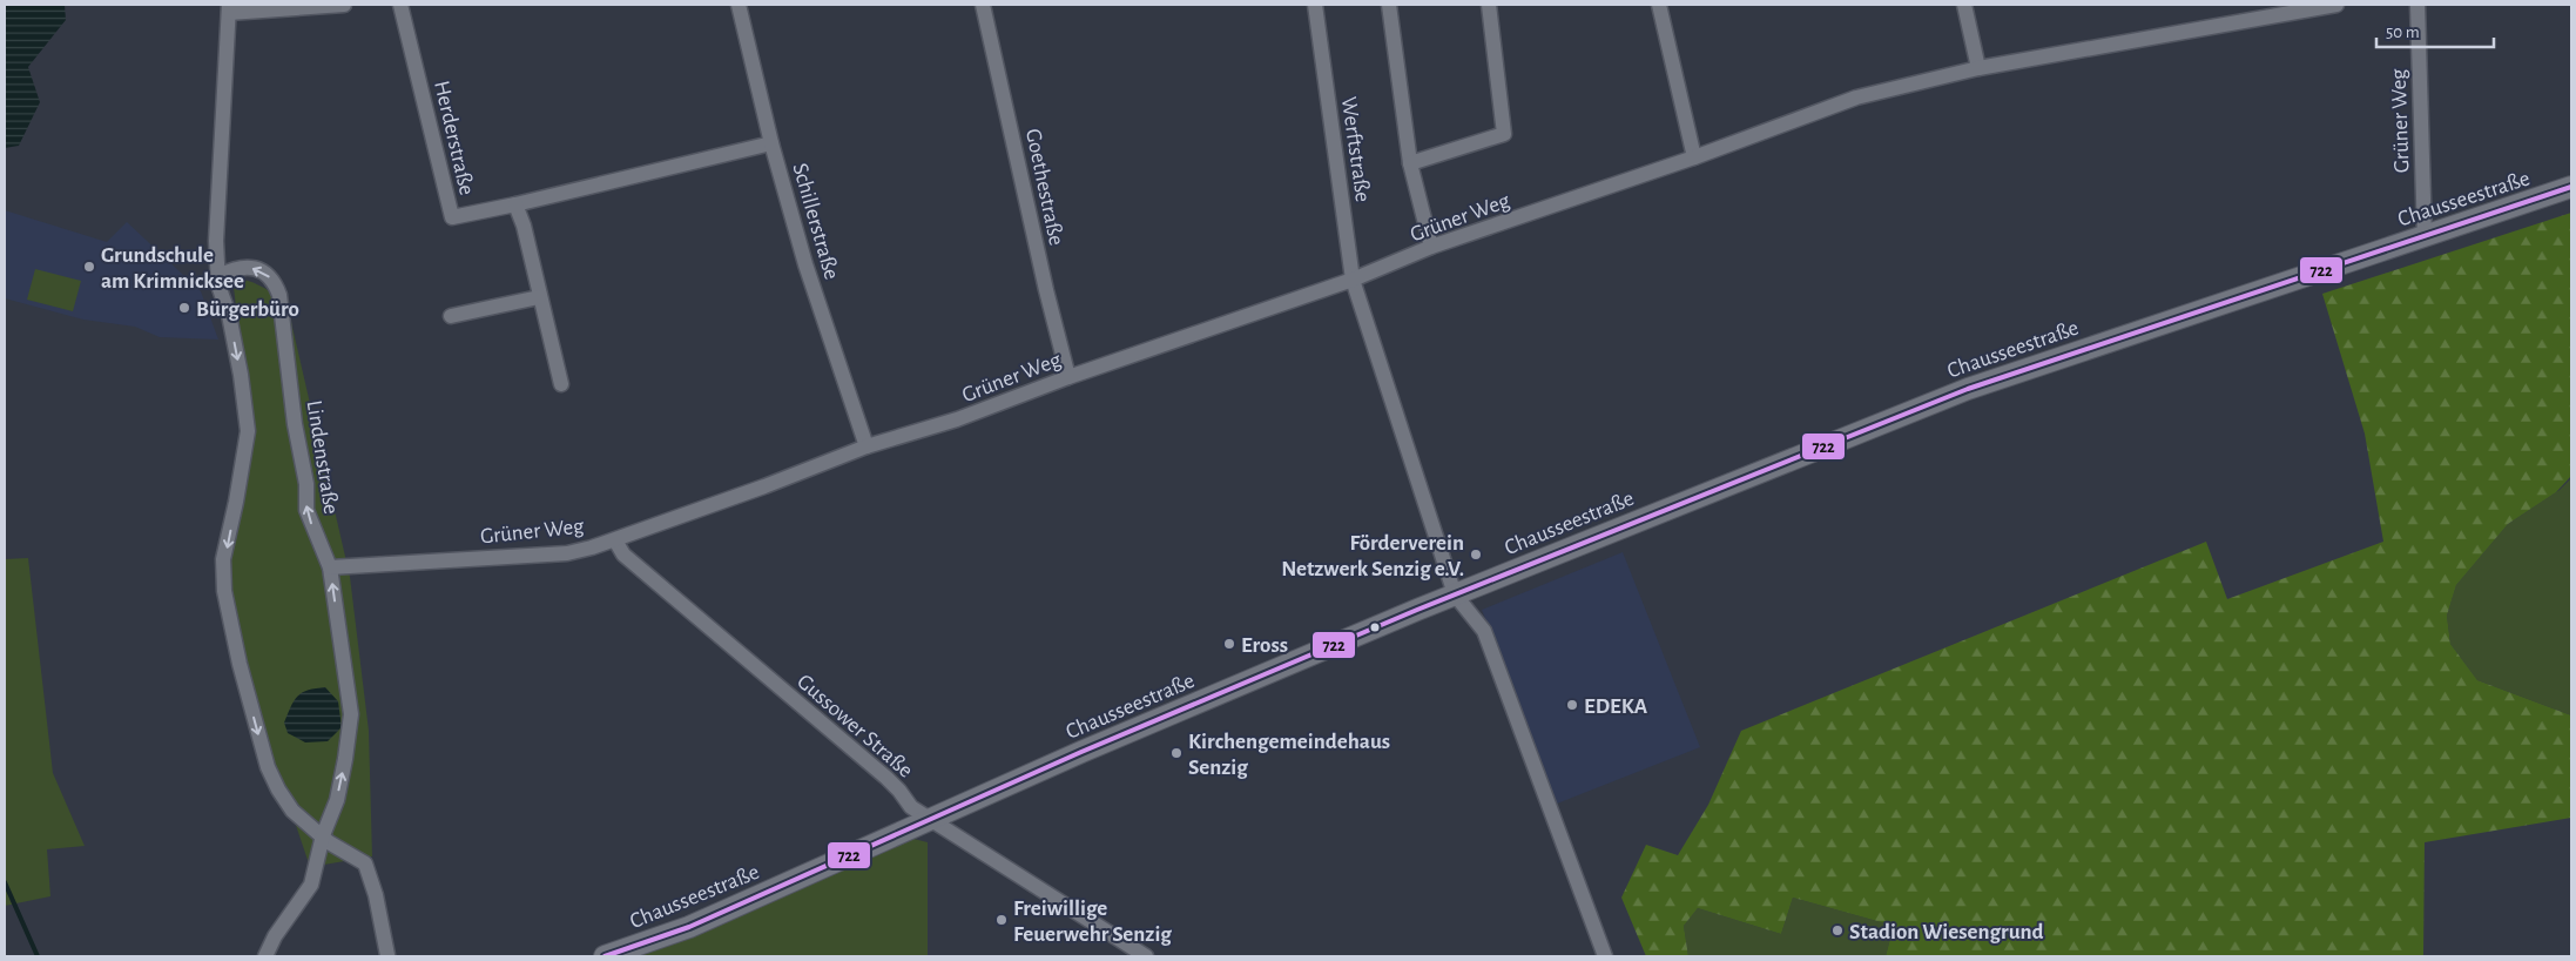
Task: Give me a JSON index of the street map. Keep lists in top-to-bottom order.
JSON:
{
  "streets": {
    "main road": ["Chausseestraße"],
    "street": [
      "Grüner Weg",
      "Herderstraße",
      "Werftstraße",
      "Goethestraße",
      "Schillerstraße",
      "Lindenstraße",
      "Gussower Straße"
    ]
  },
  "crossings": [
    ["Grüner Weg", "Werftstraße"],
    ["Grüner Weg", "Goethestraße"],
    ["Grüner Weg", "Chausseestraße"],
    ["Grüner Weg", "Schillerstraße"],
    ["Grüner Weg", "Lindenstraße"],
    ["Grüner Weg", "Gussower Straße"],
    ["Herderstraße", "Schillerstraße"],
    ["Werftstraße", "Chausseestraße"],
    ["Chausseestraße", "Gussower Straße"]
  ],
  "places": [
    "Grundschule am Krimnicksee",
    "Bürgerbüro",
    "Förderverein Netzwerk Senzig e.V.",
    "Eross",
    "EDEKA",
    "Kirchengemeindehaus Senzig",
    "Freiwillige Feuerwehr Senzig",
    "Stadion Wiesengrund"
  ],
  "lines": ["transit line 722"],
  "scale_bar": "50 m"
}
